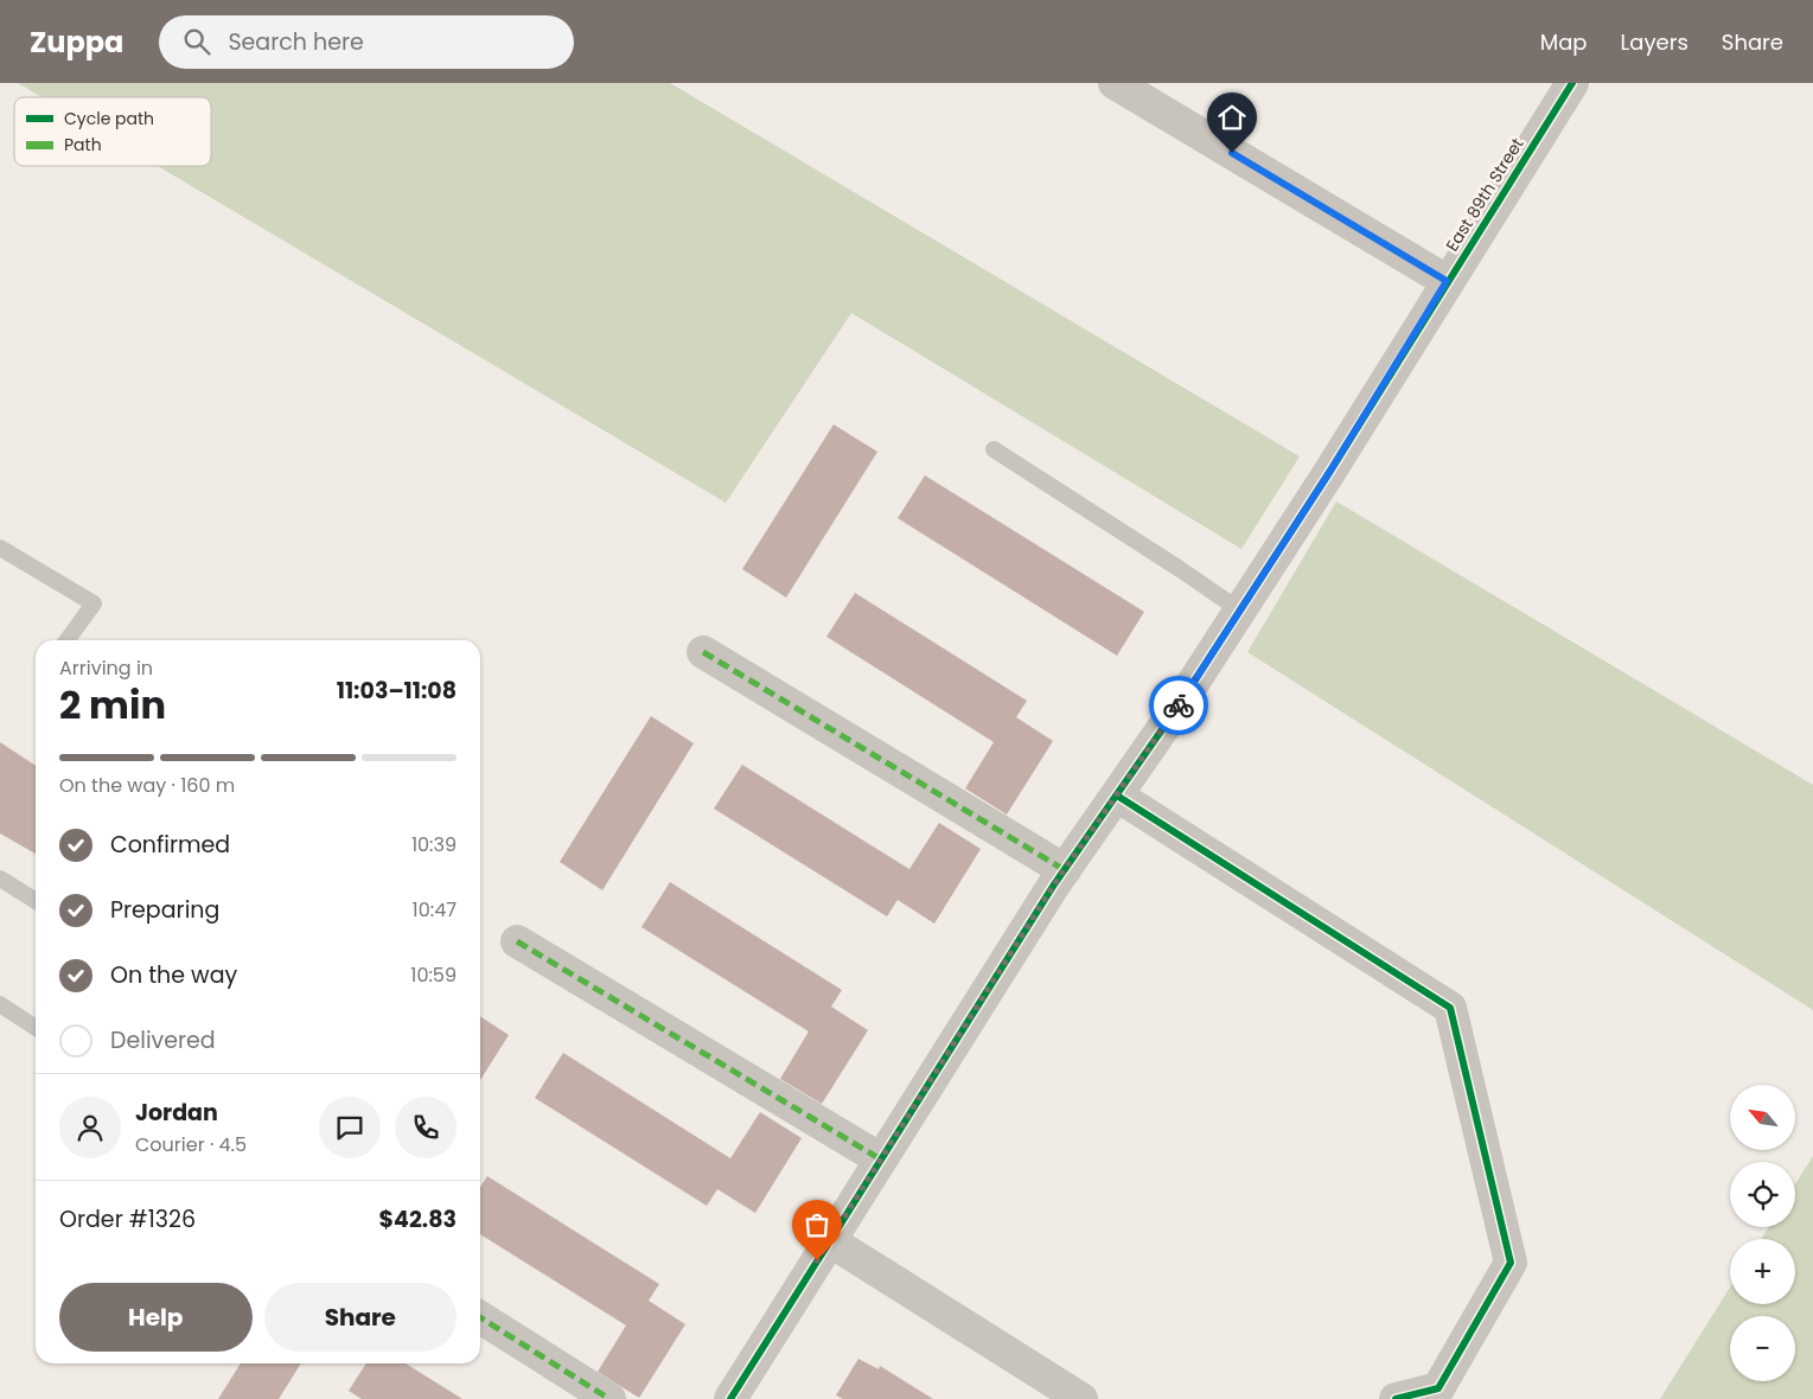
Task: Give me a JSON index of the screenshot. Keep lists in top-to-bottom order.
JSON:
{
  "streets": {
    "street": ["East 89th Street"]
  },
  "legend": ["Cycle path", "Path"],
  "north": "top left",
  "page": {
    "header": "Zuppa",
    "search": "Search here",
    "nav": ["Map", "Layers", "Share"],
    "heading": ["2 min", "Arriving in", "11:03–11:08"],
    "panel": [
      "Jordan",
      "Courier · 4.5",
      "Order #1326",
      "$42.83"
    ],
    "bar": "On the way · 160 m",
    "list": [
      ["Confirmed", "10:39"],
      ["Preparing", "10:47"],
      ["On the way", "10:59"],
      "Delivered"
    ],
    "map_buttons": ["+", "−"],
    "buttons": ["Help", "Share"]
  }
}
